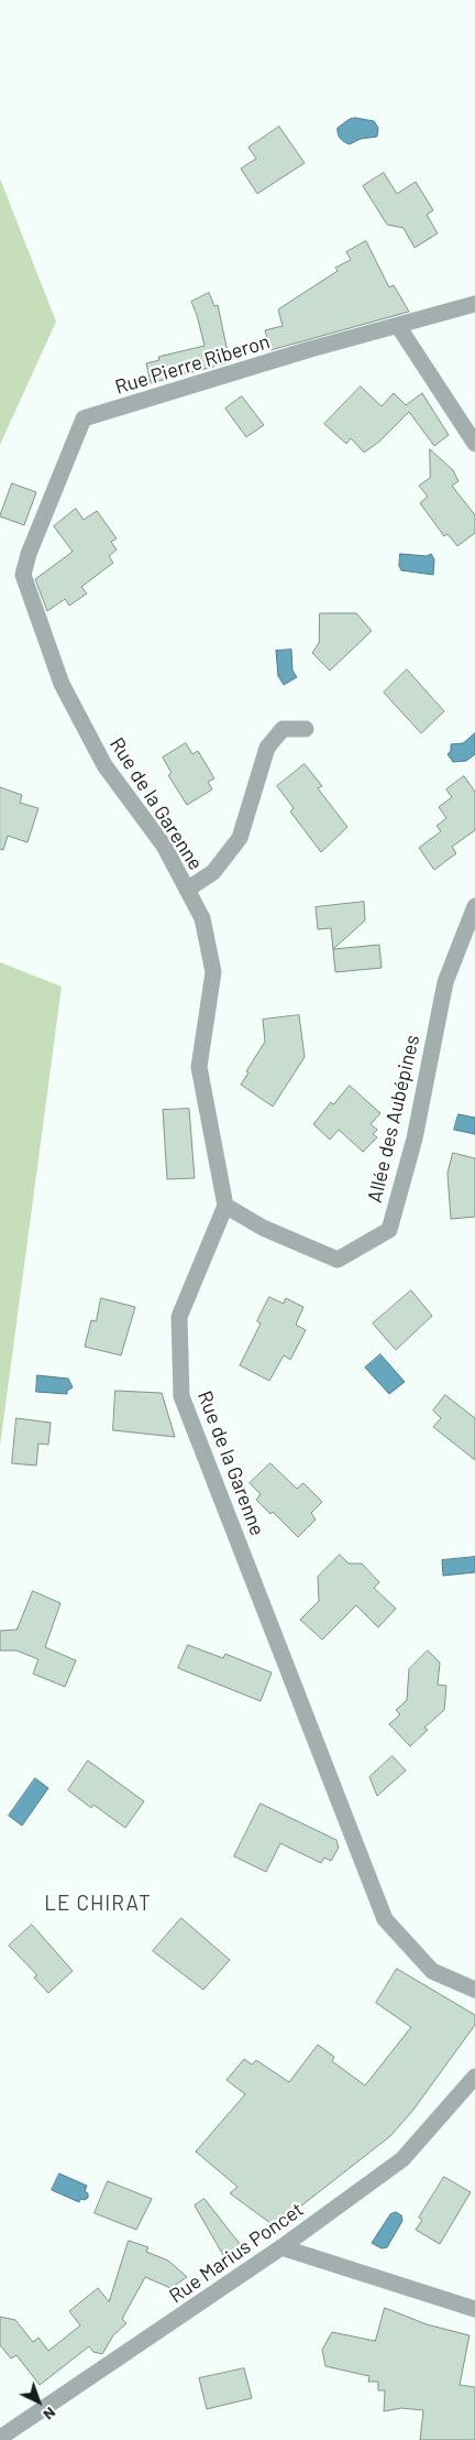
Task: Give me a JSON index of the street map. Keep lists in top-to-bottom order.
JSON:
{
  "streets": {
    "street": [
      "Rue Pierre Riberon",
      "Rue de la Garenne",
      "Allée des Aubépines",
      "Rue Marius Poncet"
    ]
  },
  "crossings": [
    ["Rue Pierre Riberon", "Rue de la Garenne"],
    ["Rue de la Garenne", "Allée des Aubépines"]
  ],
  "districts": ["LE CHIRAT"],
  "north": "bottom right"
}
